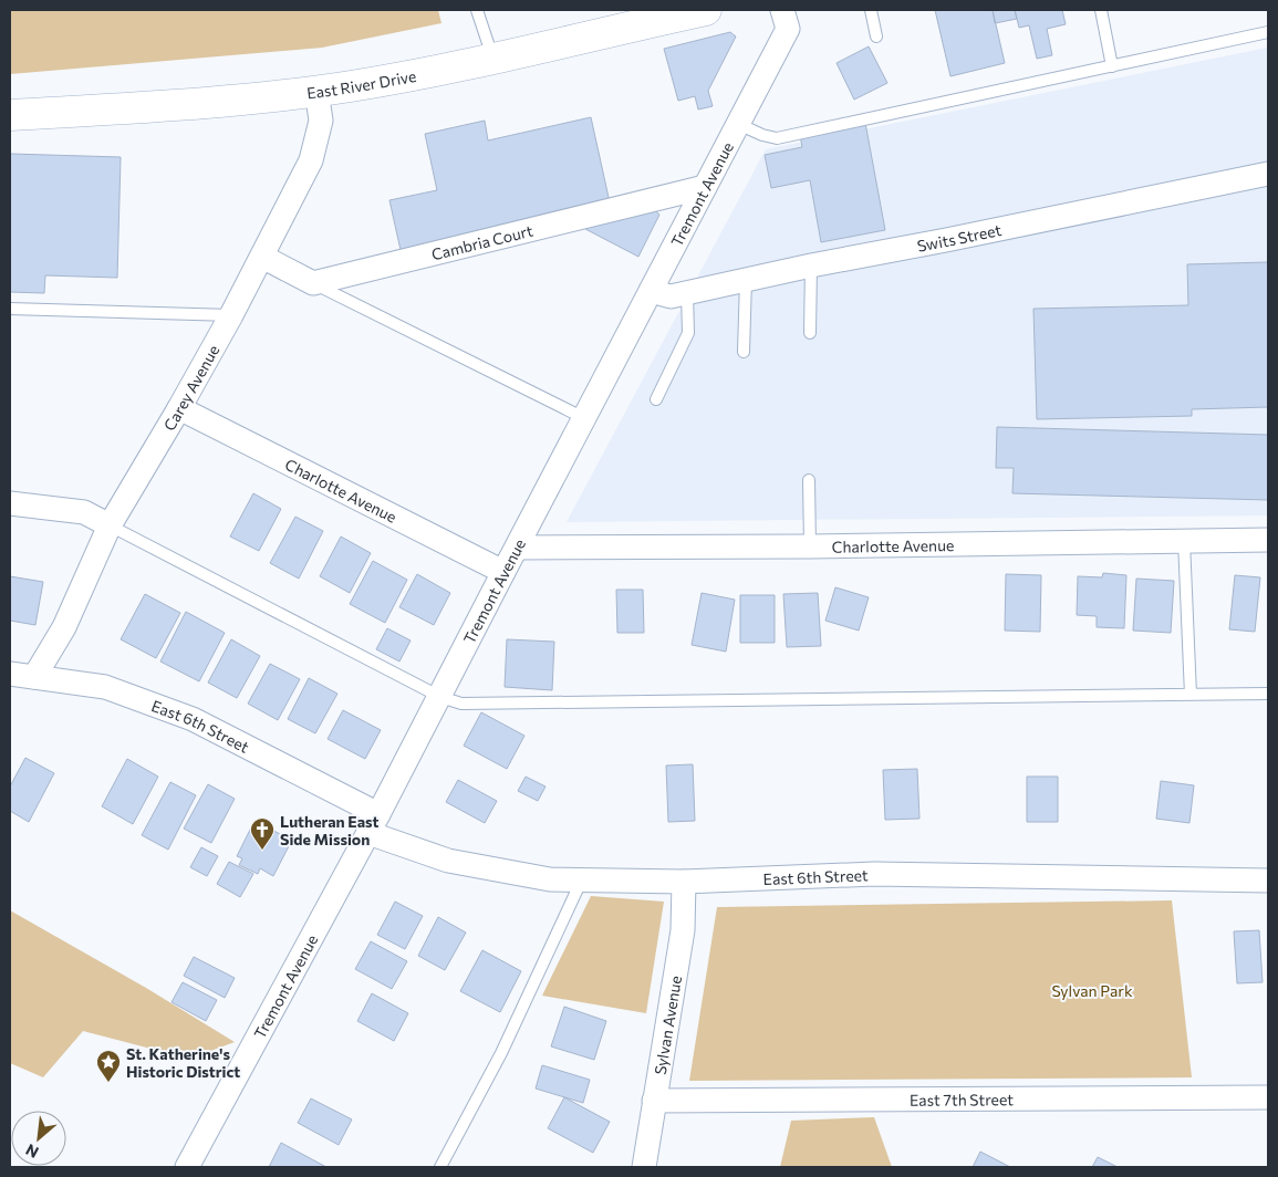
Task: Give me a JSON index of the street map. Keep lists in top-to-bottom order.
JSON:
{
  "streets": {
    "main road": ["East River Drive"],
    "street": [
      "Tremont Avenue",
      "Swits Street",
      "Cambria Court",
      "Carey Avenue",
      "Charlotte Avenue",
      "East 6th Street",
      "Sylvan Avenue",
      "East 7th Street"
    ]
  },
  "crossings": [
    ["East River Drive", "Carey Avenue"],
    ["Tremont Avenue", "Swits Street"],
    ["Tremont Avenue", "Cambria Court"],
    ["Tremont Avenue", "Charlotte Avenue"],
    ["Tremont Avenue", "East 6th Street"],
    ["Carey Avenue", "Charlotte Avenue"],
    ["Carey Avenue", "East 6th Street"],
    ["East 6th Street", "Sylvan Avenue"],
    ["Sylvan Avenue", "East 7th Street"]
  ],
  "parks": ["Sylvan Park"],
  "places": {
    "church": ["Lutheran East Side Mission"],
    "place": ["St. Katherine's Historic District"]
  },
  "north": "bottom left"
}
